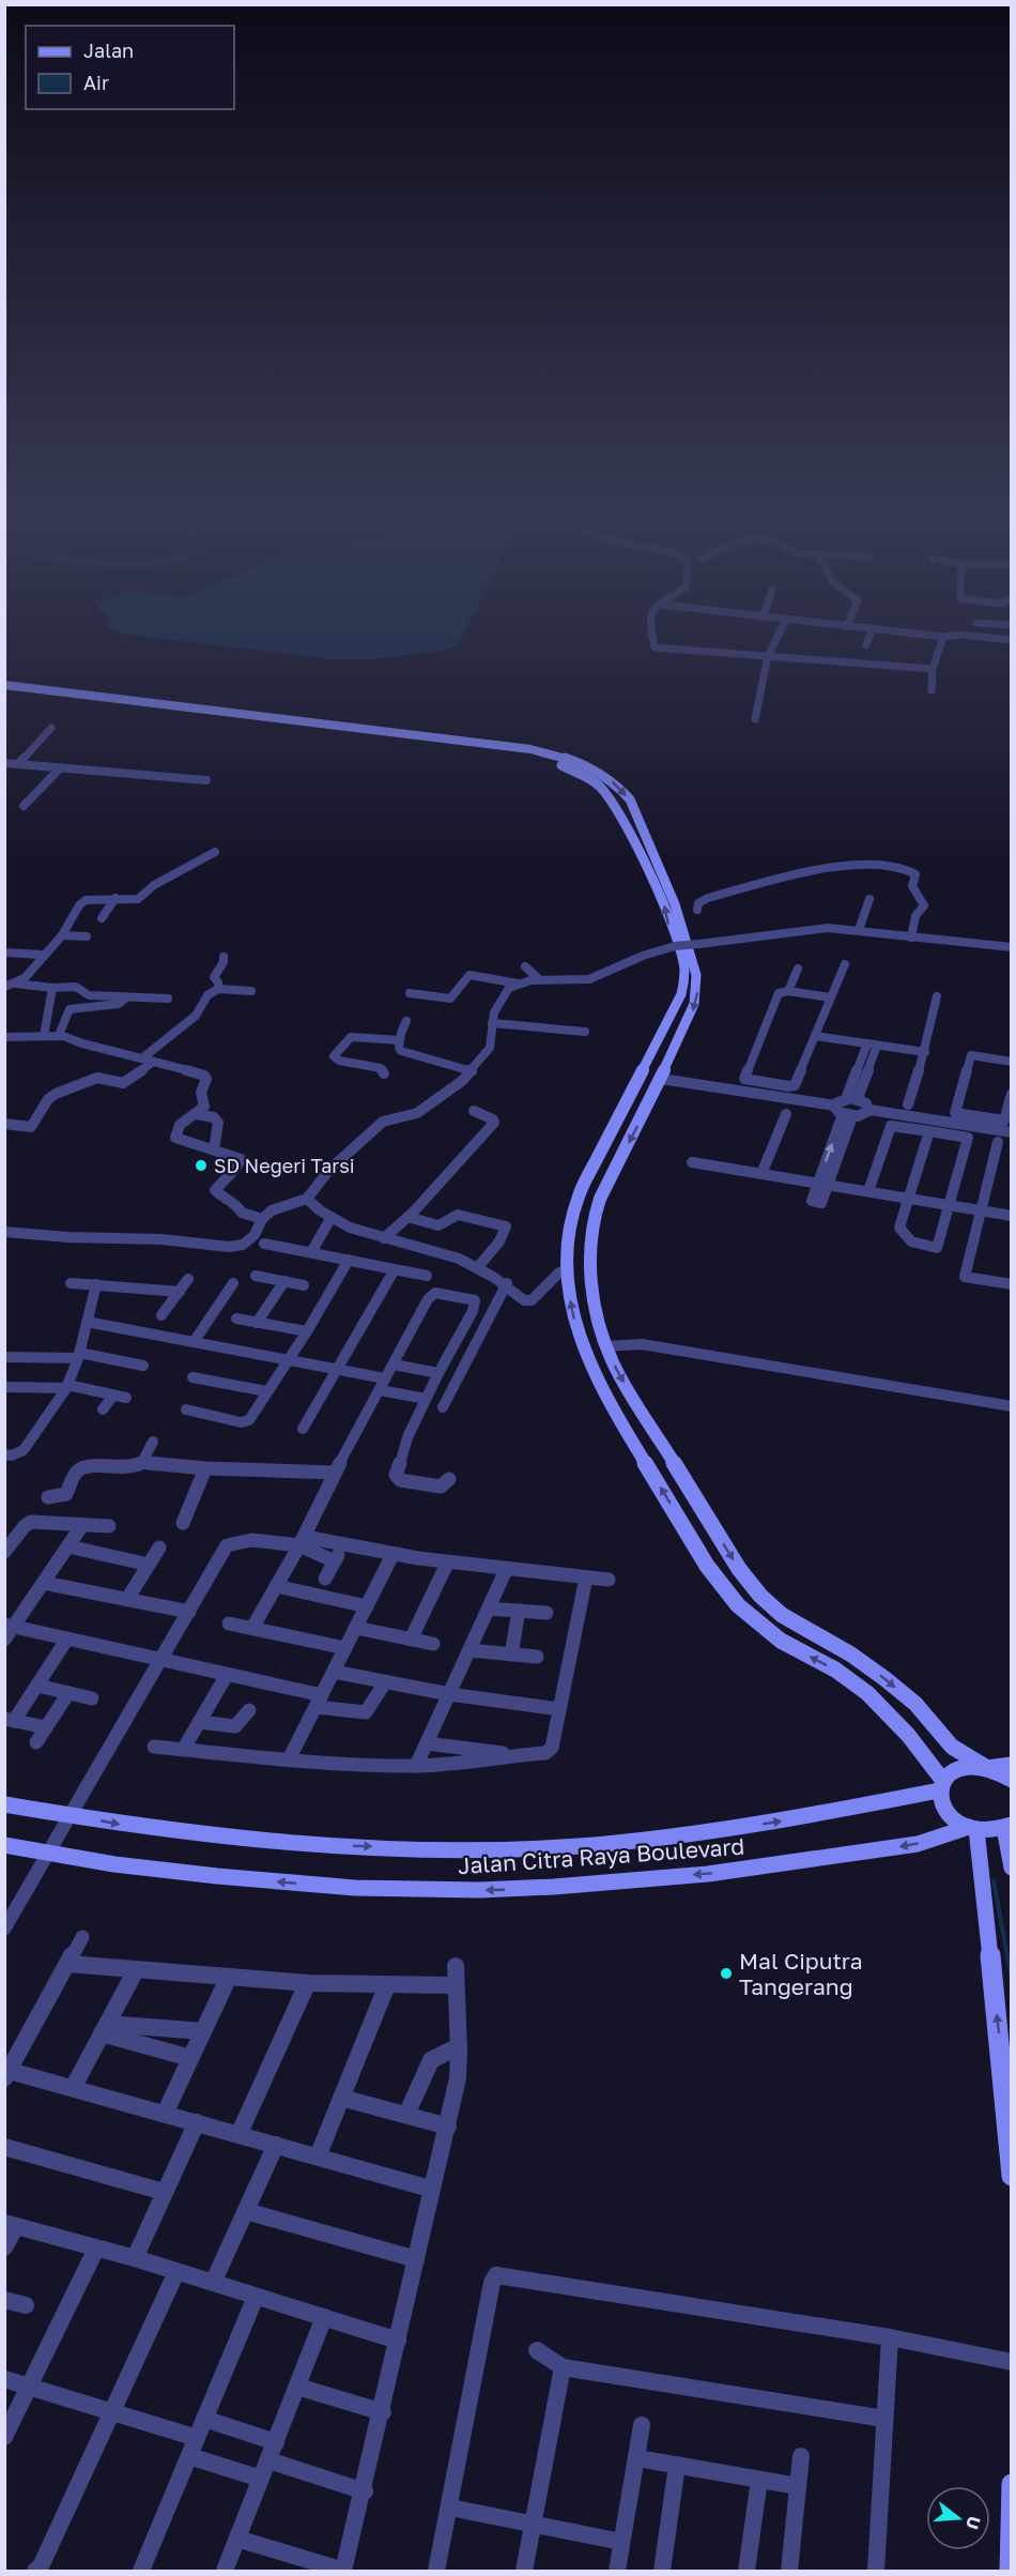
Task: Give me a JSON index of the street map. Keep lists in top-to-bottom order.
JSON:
{
  "streets": {
    "street": ["Jalan Citra Raya Boulevard"]
  },
  "places": ["SD Negeri Tarsi", "Mal Ciputra Tangerang"],
  "legend": ["Jalan", "Air"],
  "north": "right"
}
